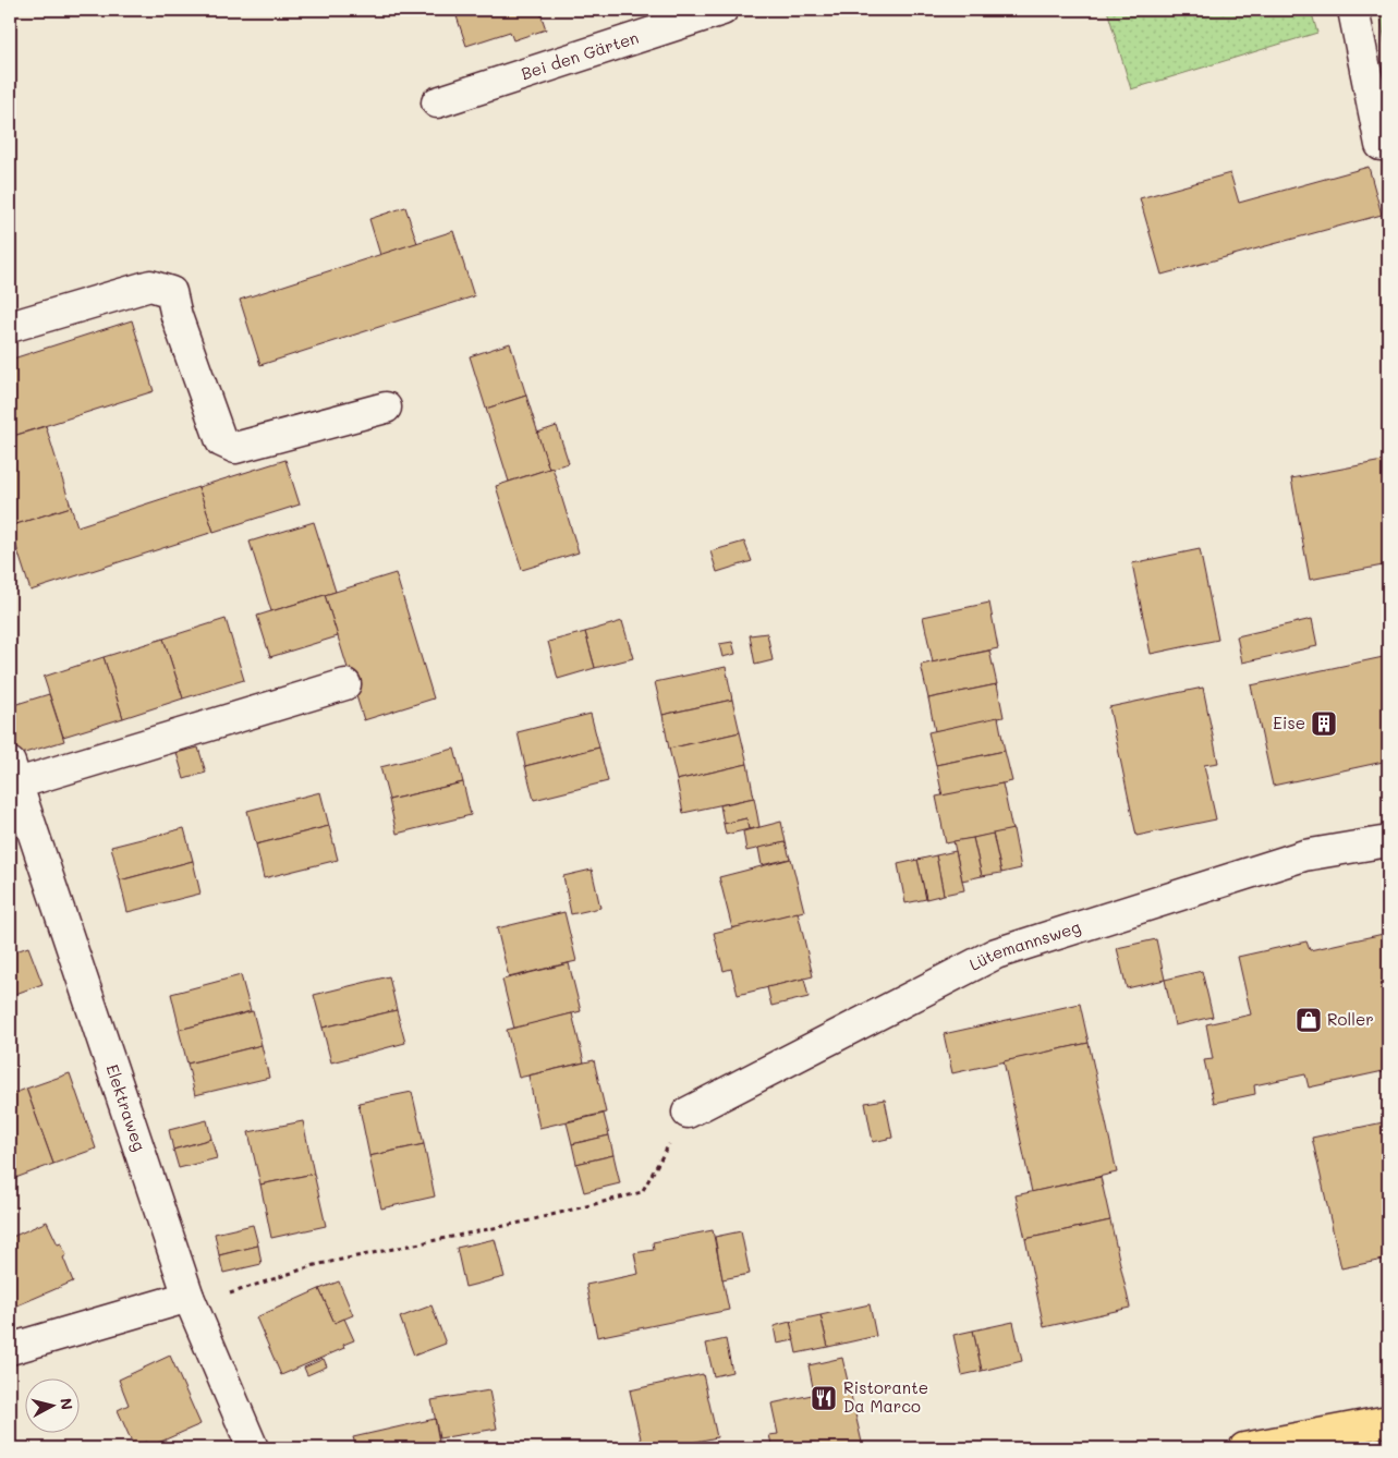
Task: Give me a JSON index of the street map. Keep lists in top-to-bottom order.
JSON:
{
  "streets": {
    "street": ["Bei den Gärten", "Lütemannsweg", "Elektraweg"]
  },
  "places": {
    "building": ["Eise"],
    "shop": ["Roller"],
    "restaurant": ["Ristorante Da Marco"]
  },
  "north": "right"
}
